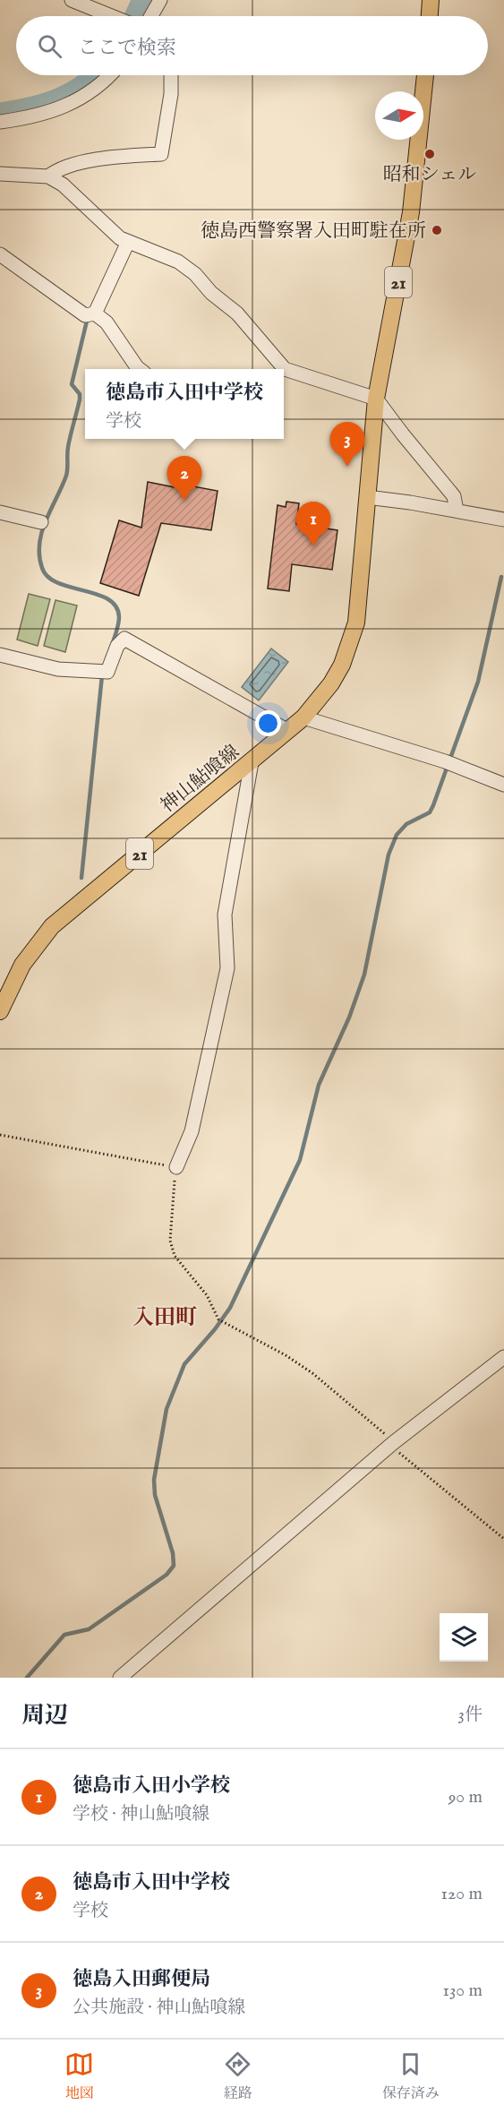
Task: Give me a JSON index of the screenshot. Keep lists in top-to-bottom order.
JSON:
{
  "streets": {
    "main road": ["21", "神山鮎喰線"]
  },
  "districts": ["入田町"],
  "places": ["昭和シェル", "徳島西警察署入田町駐在所"],
  "north": "right",
  "page": {
    "search": "ここで検索",
    "popup": ["徳島市入田中学校", "学校"],
    "pins": ["3", "2", "1"],
    "heading": ["周辺", "3件"],
    "list": [
      {
        "mark": "1",
        "name": "徳島市入田小学校",
        "note": "学校 · 神山鮎喰線",
        "value": "90 m"
      },
      {
        "mark": "2",
        "name": "徳島市入田中学校",
        "note": "学校",
        "value": "120 m"
      },
      {
        "mark": "3",
        "name": "徳島入田郵便局",
        "note": "公共施設 · 神山鮎喰線",
        "value": "130 m"
      }
    ],
    "nav": ["地図", "経路", "保存済み"]
  }
}
